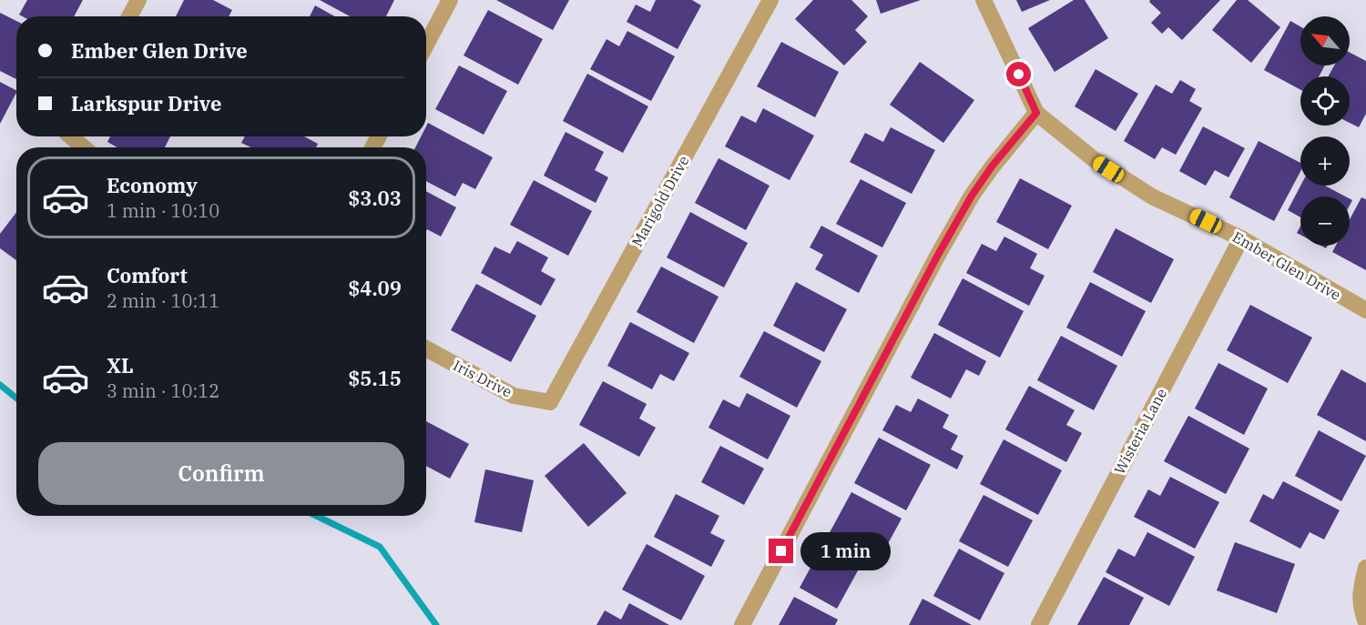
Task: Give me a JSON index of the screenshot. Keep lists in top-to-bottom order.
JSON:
{
  "streets": {
    "street": [
      "Marigold Drive",
      "Ember Glen Drive",
      "Iris Drive",
      "Wisteria Lane"
    ]
  },
  "crossings": [
    ["Marigold Drive", "Iris Drive"],
    ["Ember Glen Drive", "Wisteria Lane"]
  ],
  "north": "top left",
  "page": {
    "map_buttons": ["+", "−"],
    "banner": ["Ember Glen Drive", "Larkspur Drive"],
    "list": [
      {
        "name": "Economy",
        "note": "1 min · 10:10",
        "value": "$3.03"
      },
      {
        "name": "Comfort",
        "note": "2 min · 10:11",
        "value": "$4.09"
      },
      {
        "name": "XL",
        "note": "3 min · 10:12",
        "value": "$5.15"
      }
    ],
    "buttons": "Confirm",
    "bubble": "1 min"
  }
}
